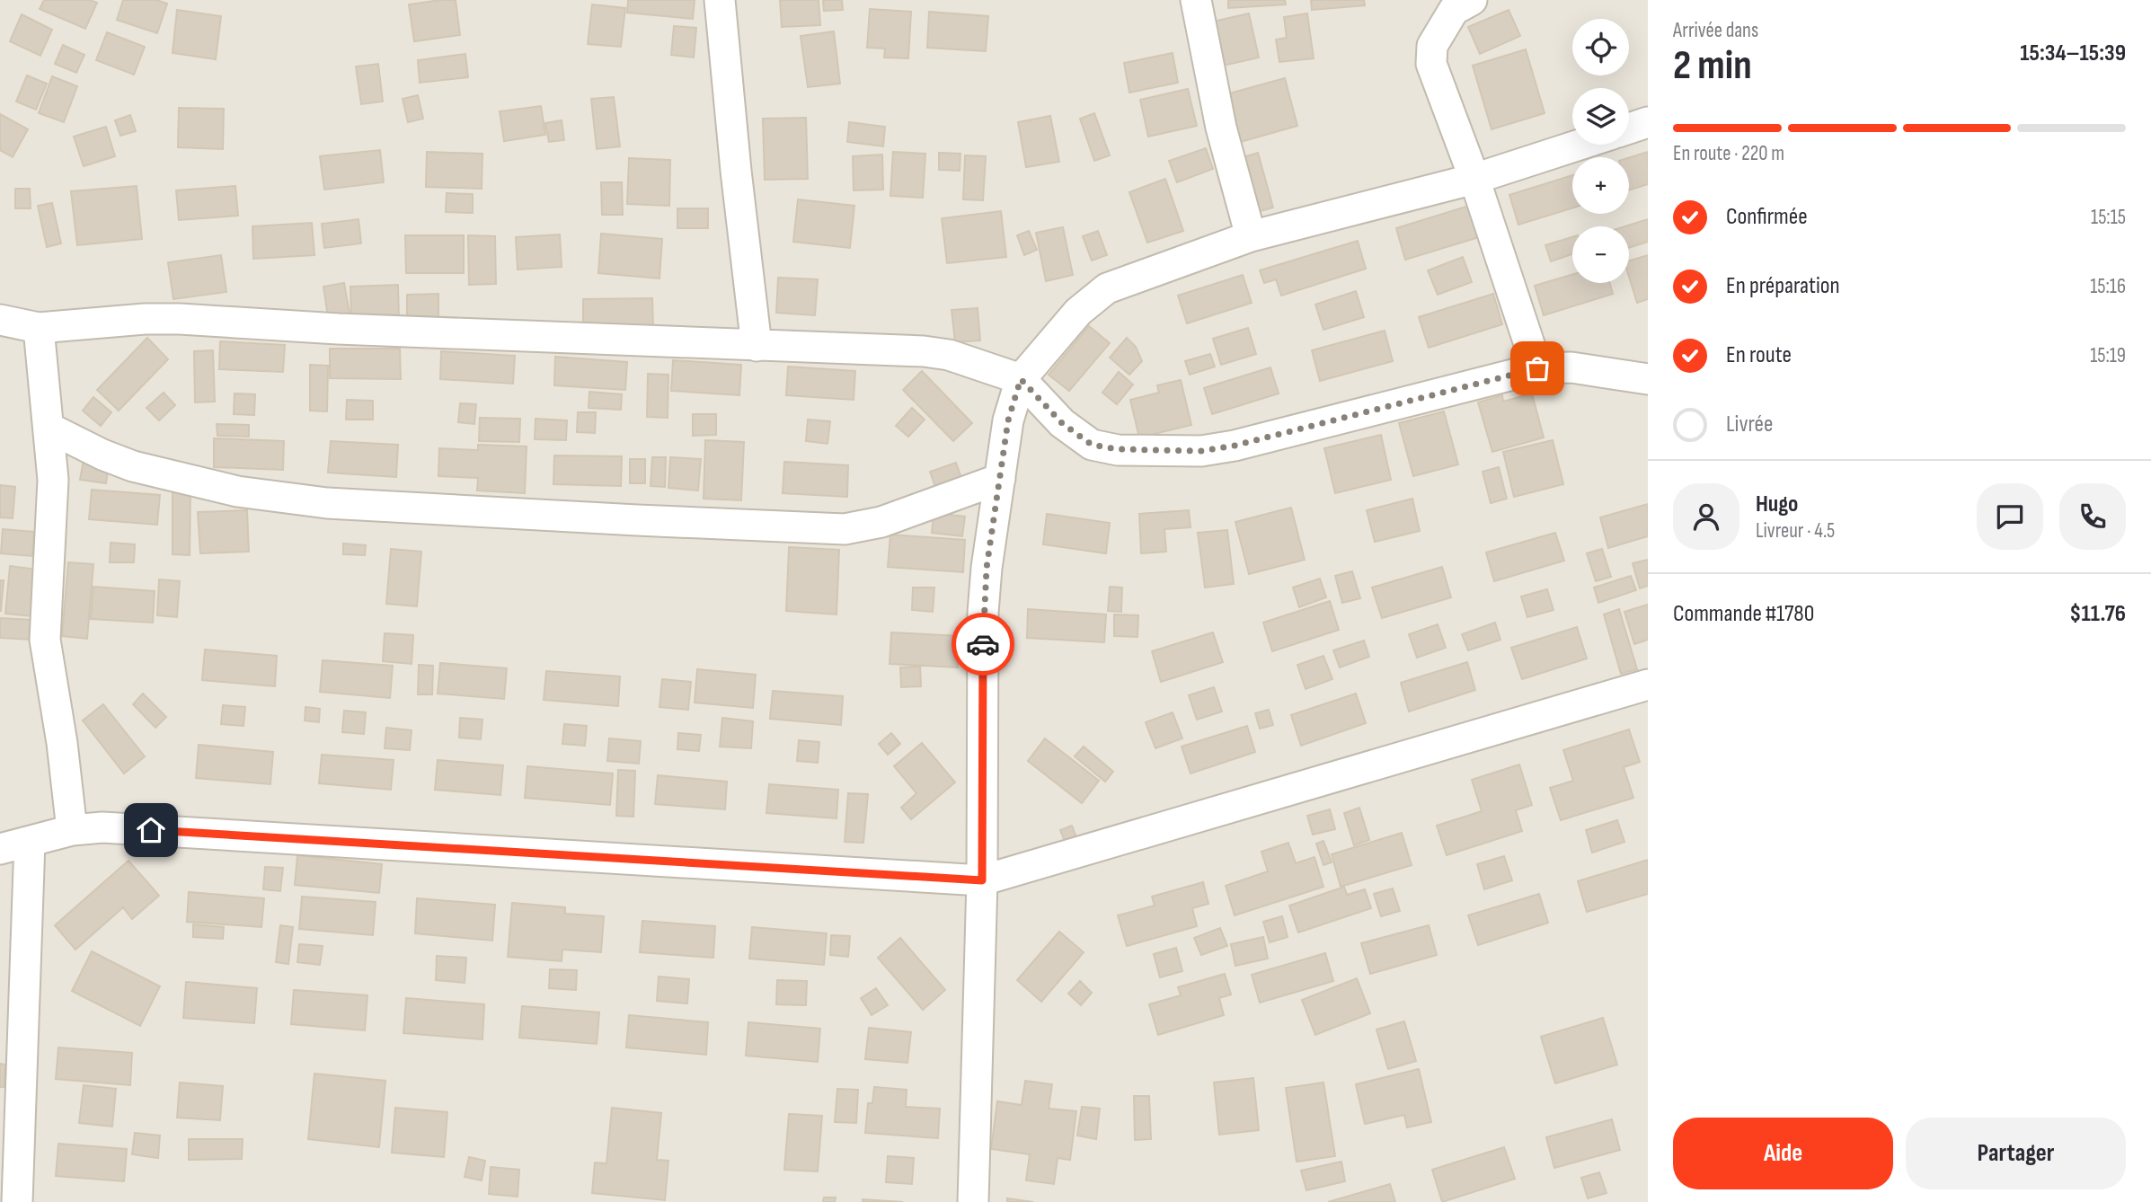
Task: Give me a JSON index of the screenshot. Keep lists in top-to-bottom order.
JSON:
{
  "page": {
    "heading": ["2 min", "Arrivée dans", "15:34–15:39"],
    "panel": [
      "Hugo",
      "Livreur · 4.5",
      "Commande #1780",
      "$11.76"
    ],
    "map_buttons": ["+", "−"],
    "bar": "En route · 220 m",
    "list": [
      ["Confirmée", "15:15"],
      ["En préparation", "15:16"],
      ["En route", "15:19"],
      "Livrée"
    ],
    "buttons": ["Aide", "Partager"]
  }
}
